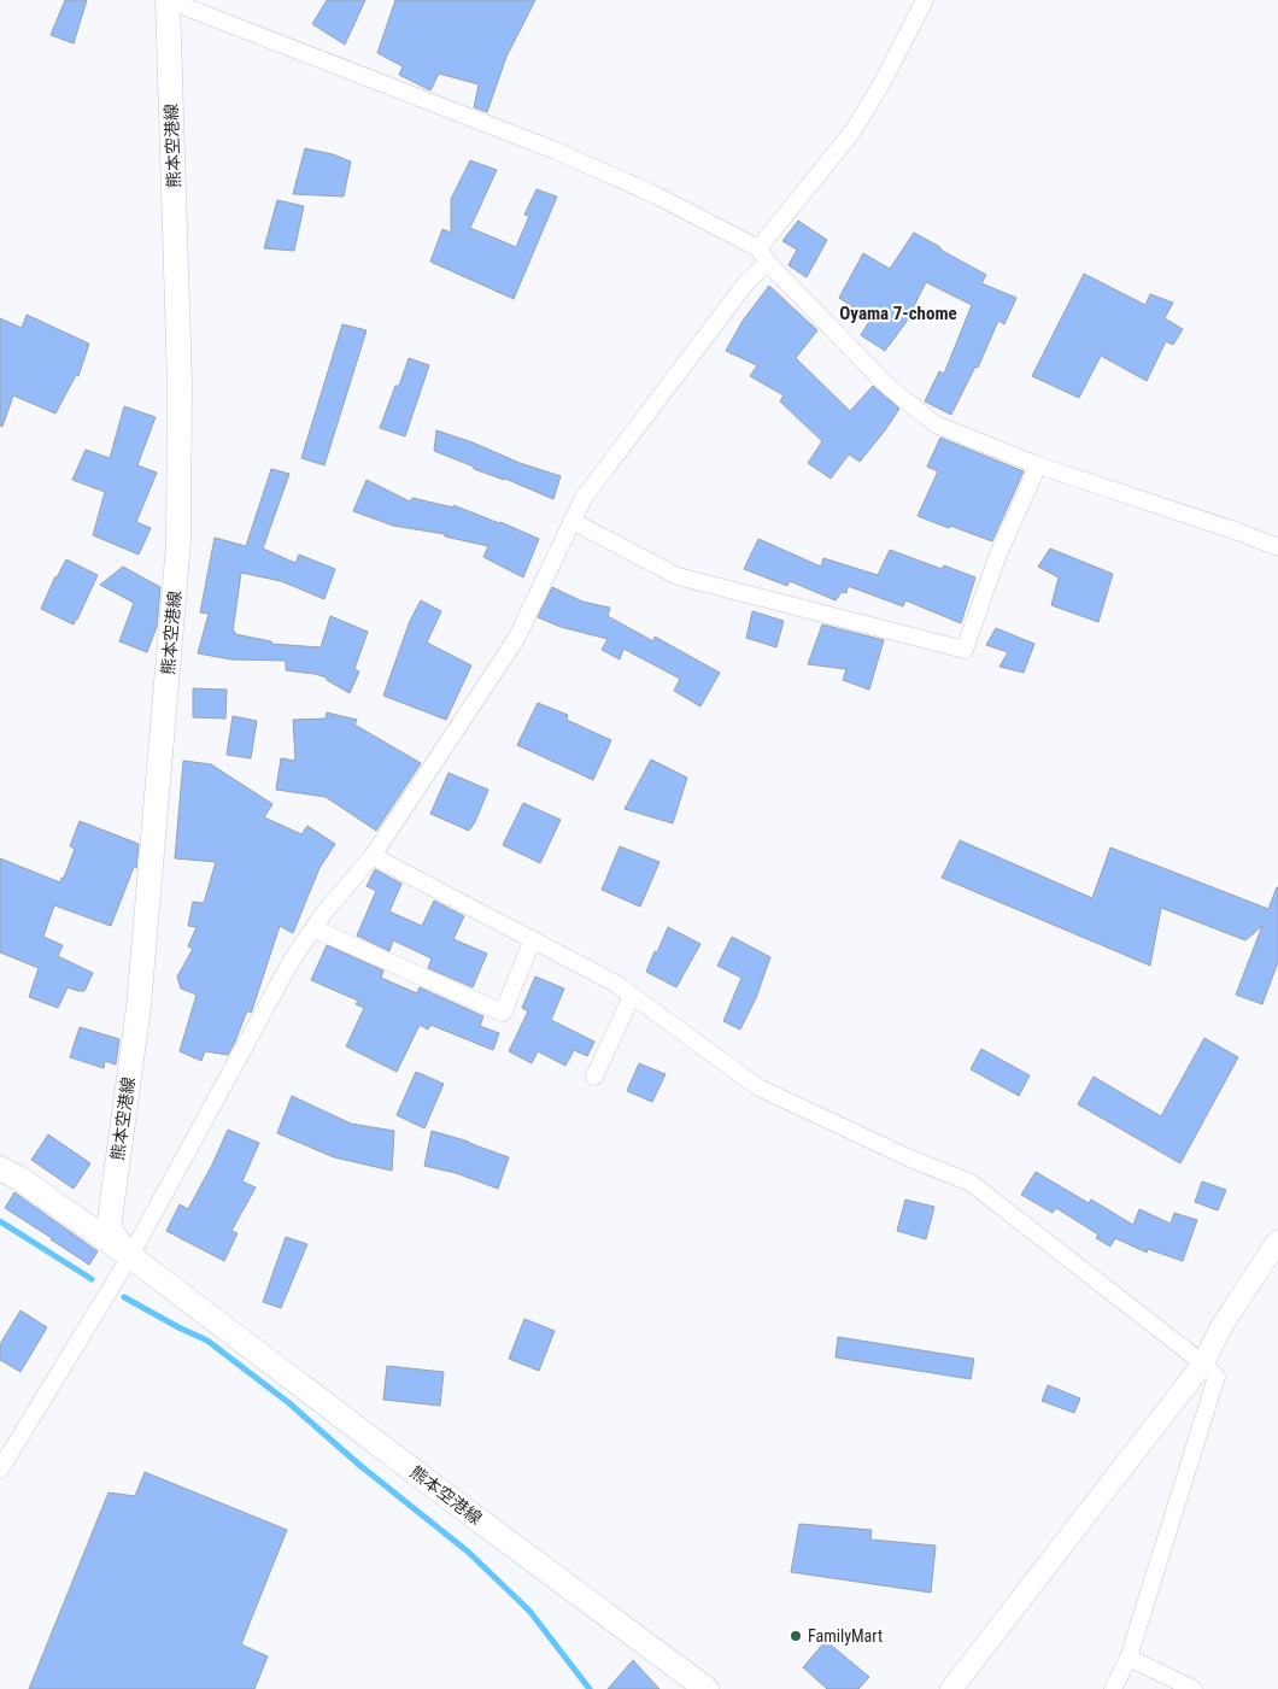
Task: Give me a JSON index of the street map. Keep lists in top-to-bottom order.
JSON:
{
  "streets": {
    "main road": ["熊本空港線"]
  },
  "districts": ["Oyama 7-chome"],
  "places": ["FamilyMart"]
}
